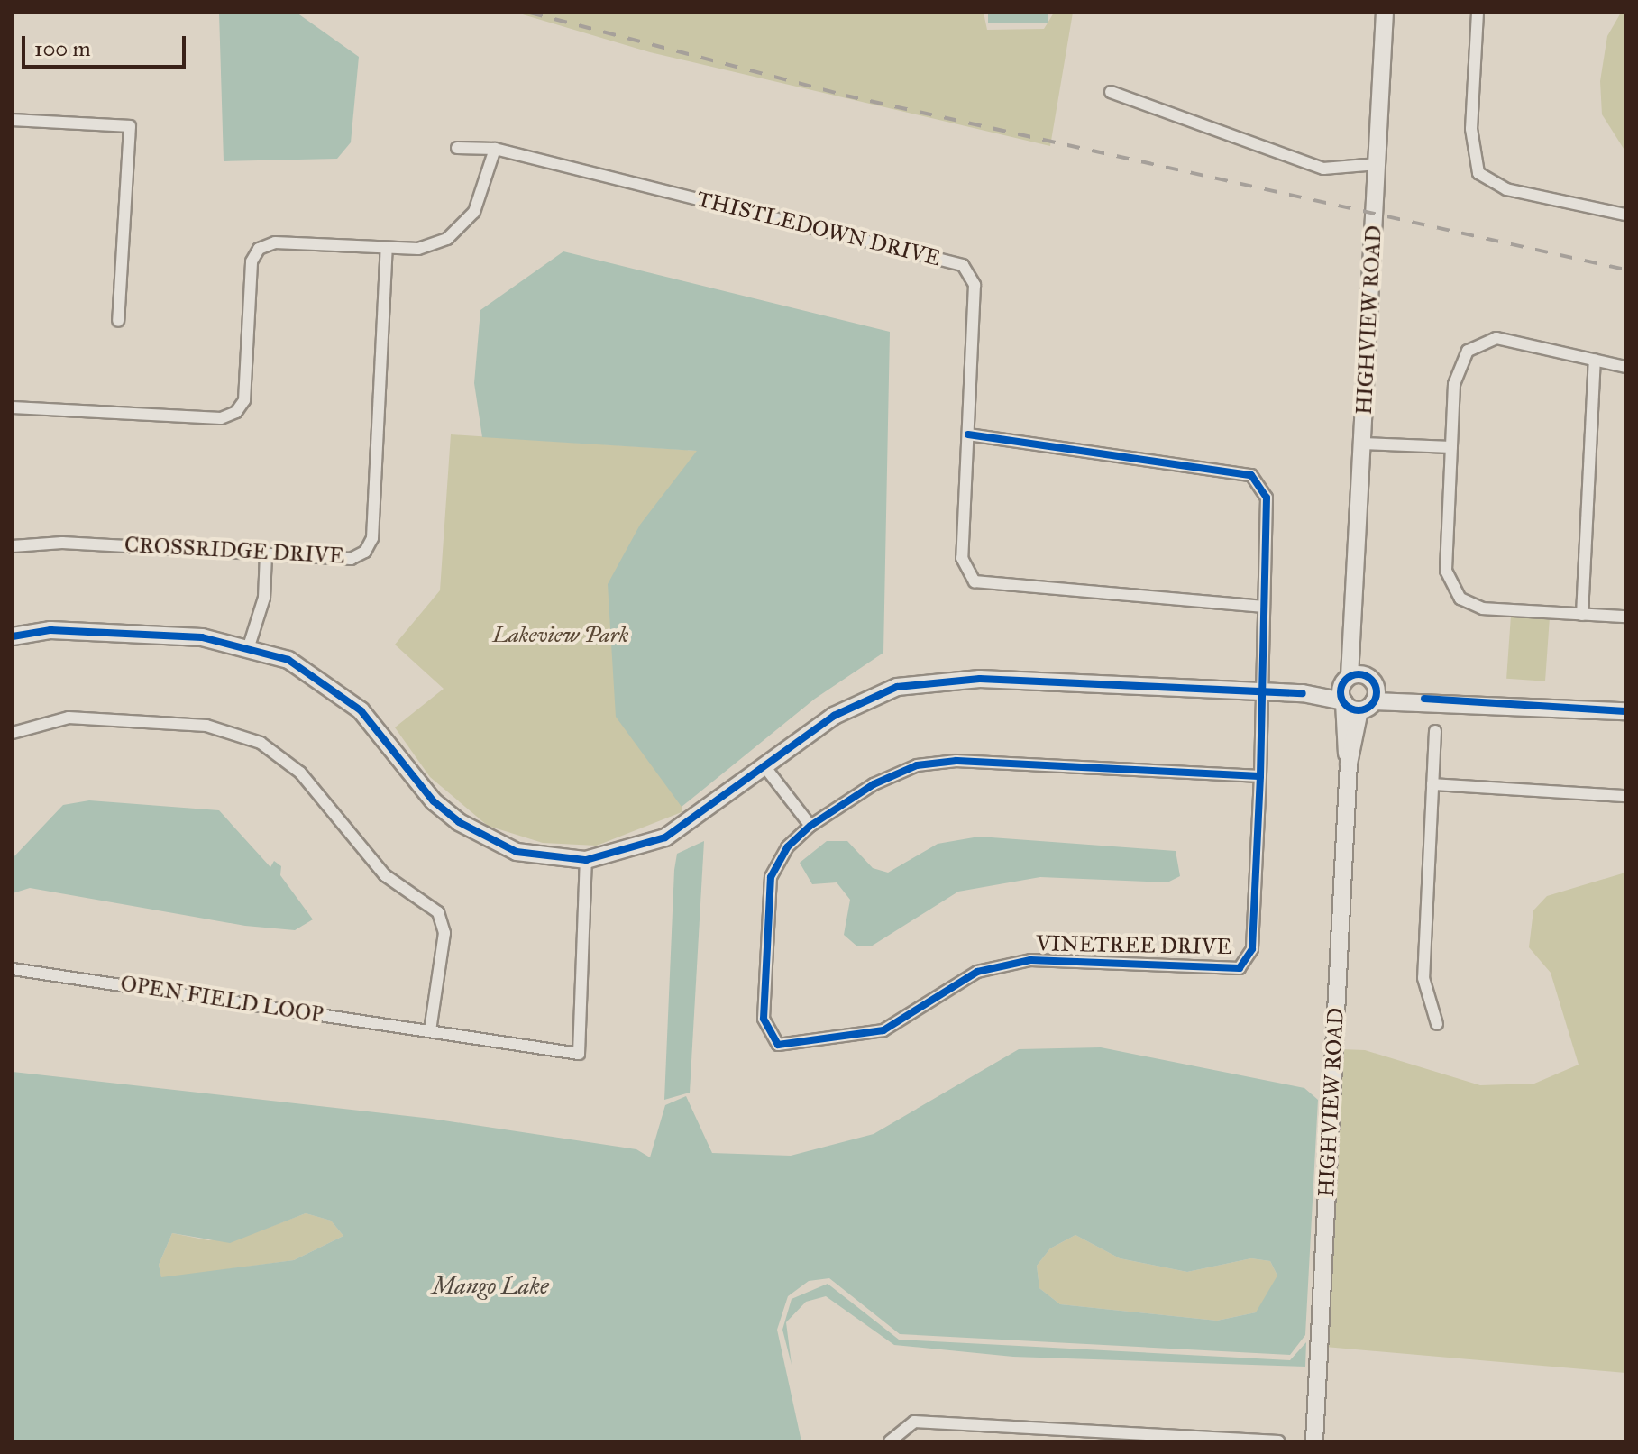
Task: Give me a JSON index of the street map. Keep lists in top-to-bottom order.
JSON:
{
  "streets": {
    "street": [
      "THISTLEDOWN DRIVE",
      "HIGHVIEW ROAD",
      "CROSSRIDGE DRIVE",
      "VINETREE DRIVE",
      "OPEN FIELD LOOP"
    ]
  },
  "crossings": [
    ["THISTLEDOWN DRIVE", "VINETREE DRIVE"]
  ],
  "water": ["Mango Lake"],
  "parks": ["Lakeview Park"],
  "scale_bar": "100 m"
}
